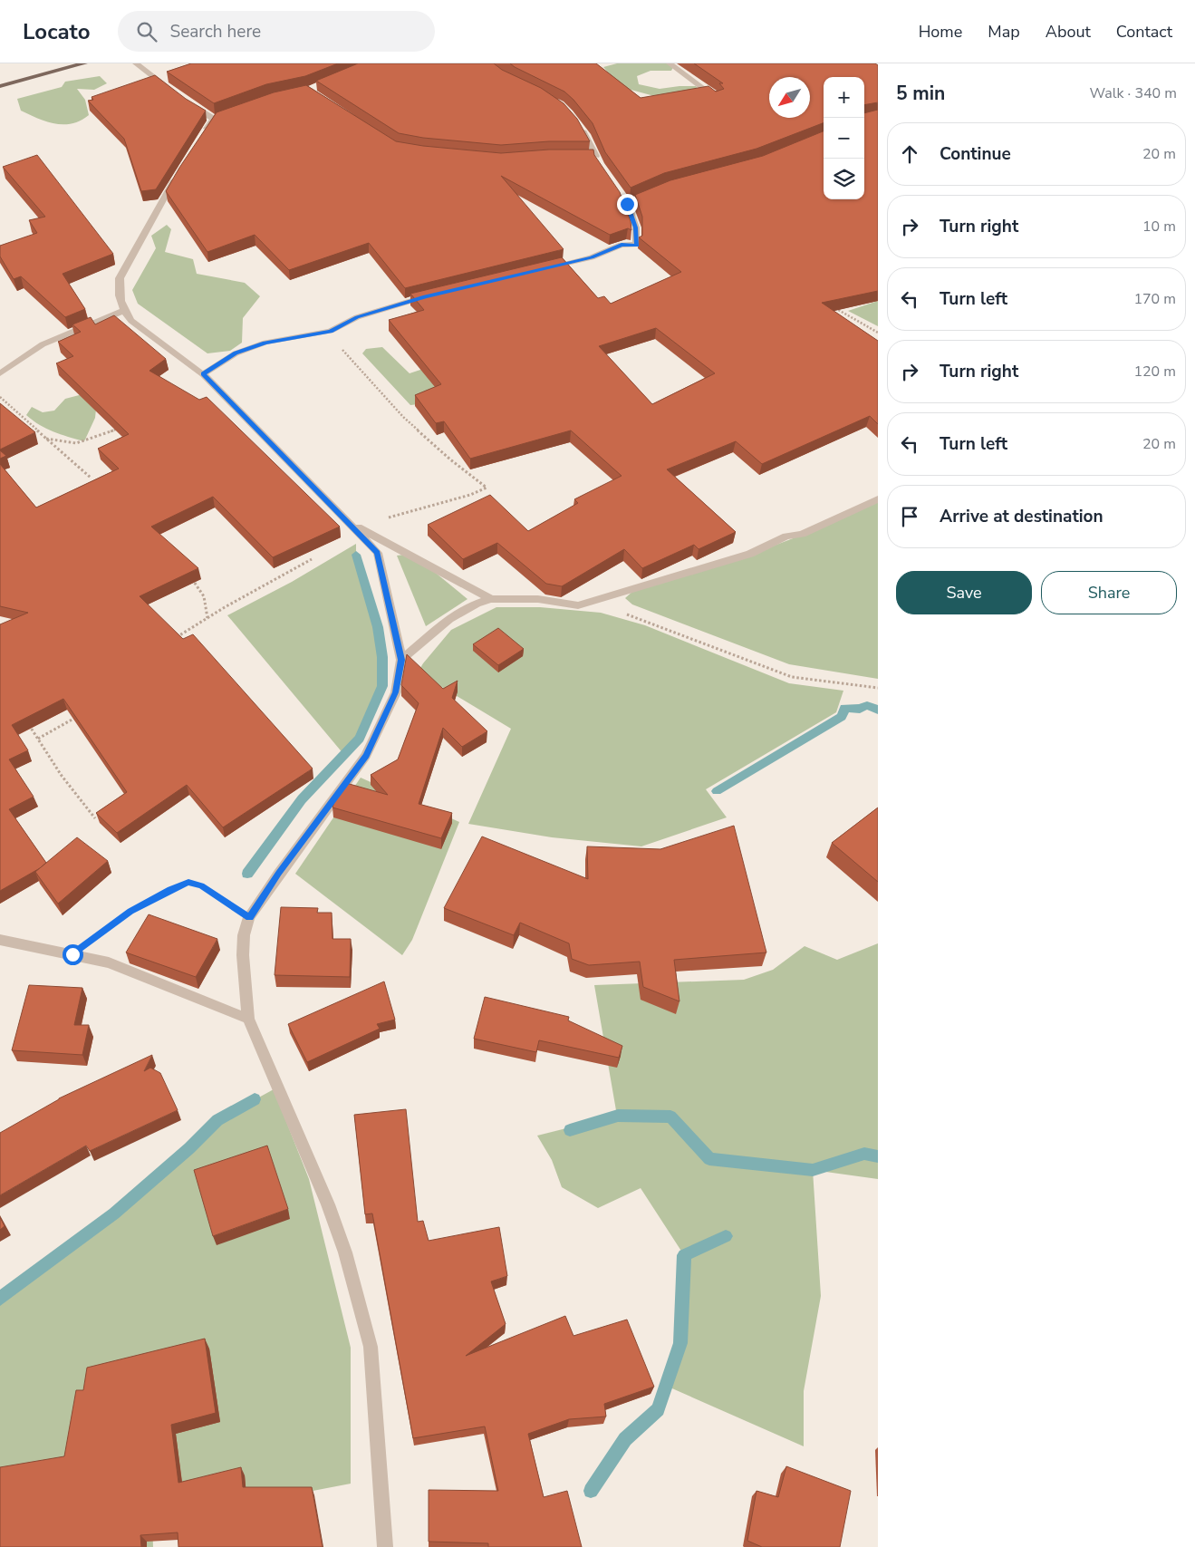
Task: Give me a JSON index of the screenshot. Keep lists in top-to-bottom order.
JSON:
{
  "north": "bottom left",
  "page": {
    "header": "Locato",
    "search": "Search here",
    "nav": [
      "Home",
      "Map",
      "About",
      "Contact"
    ],
    "heading": ["5 min", "Walk · 340 m"],
    "map_buttons": ["+", "−"],
    "list": [
      ["Continue", "20 m"],
      ["Turn right", "10 m"],
      ["Turn left", "170 m"],
      ["Turn right", "120 m"],
      ["Turn left", "20 m"],
      "Arrive at destination"
    ],
    "buttons": ["Save", "Share"]
  }
}
